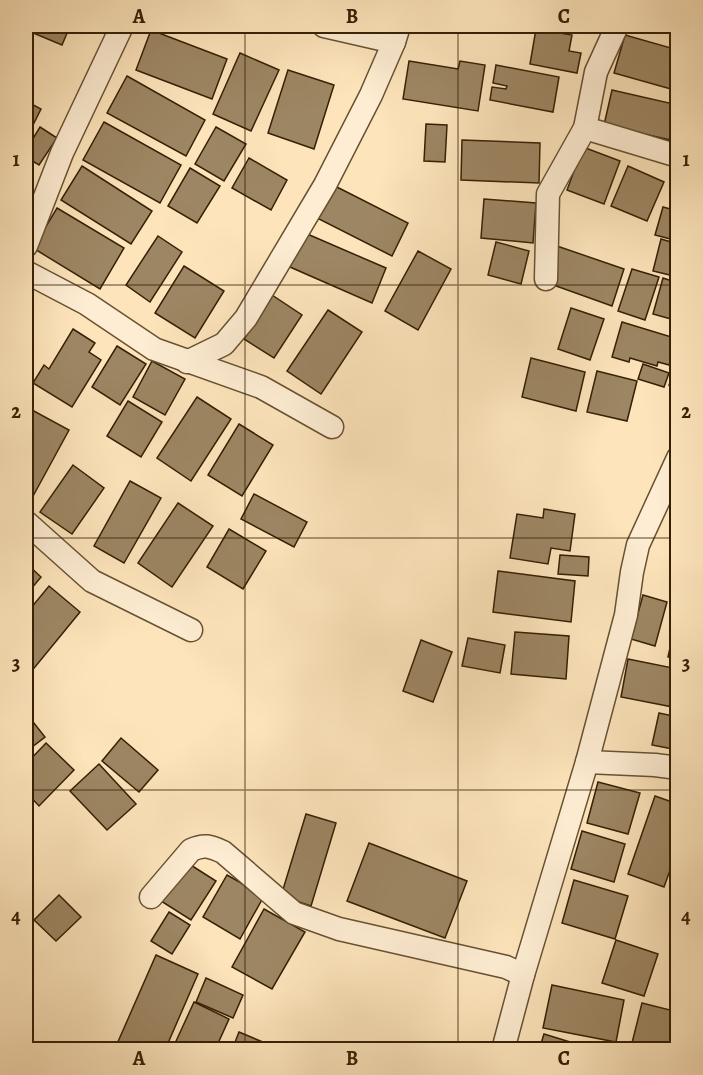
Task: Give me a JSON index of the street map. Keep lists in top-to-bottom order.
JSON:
{
  "grid": {
    "columns": ["A", "B", "C"],
    "rows": [
      "1",
      "2",
      "3",
      "4"
    ]
  }
}
